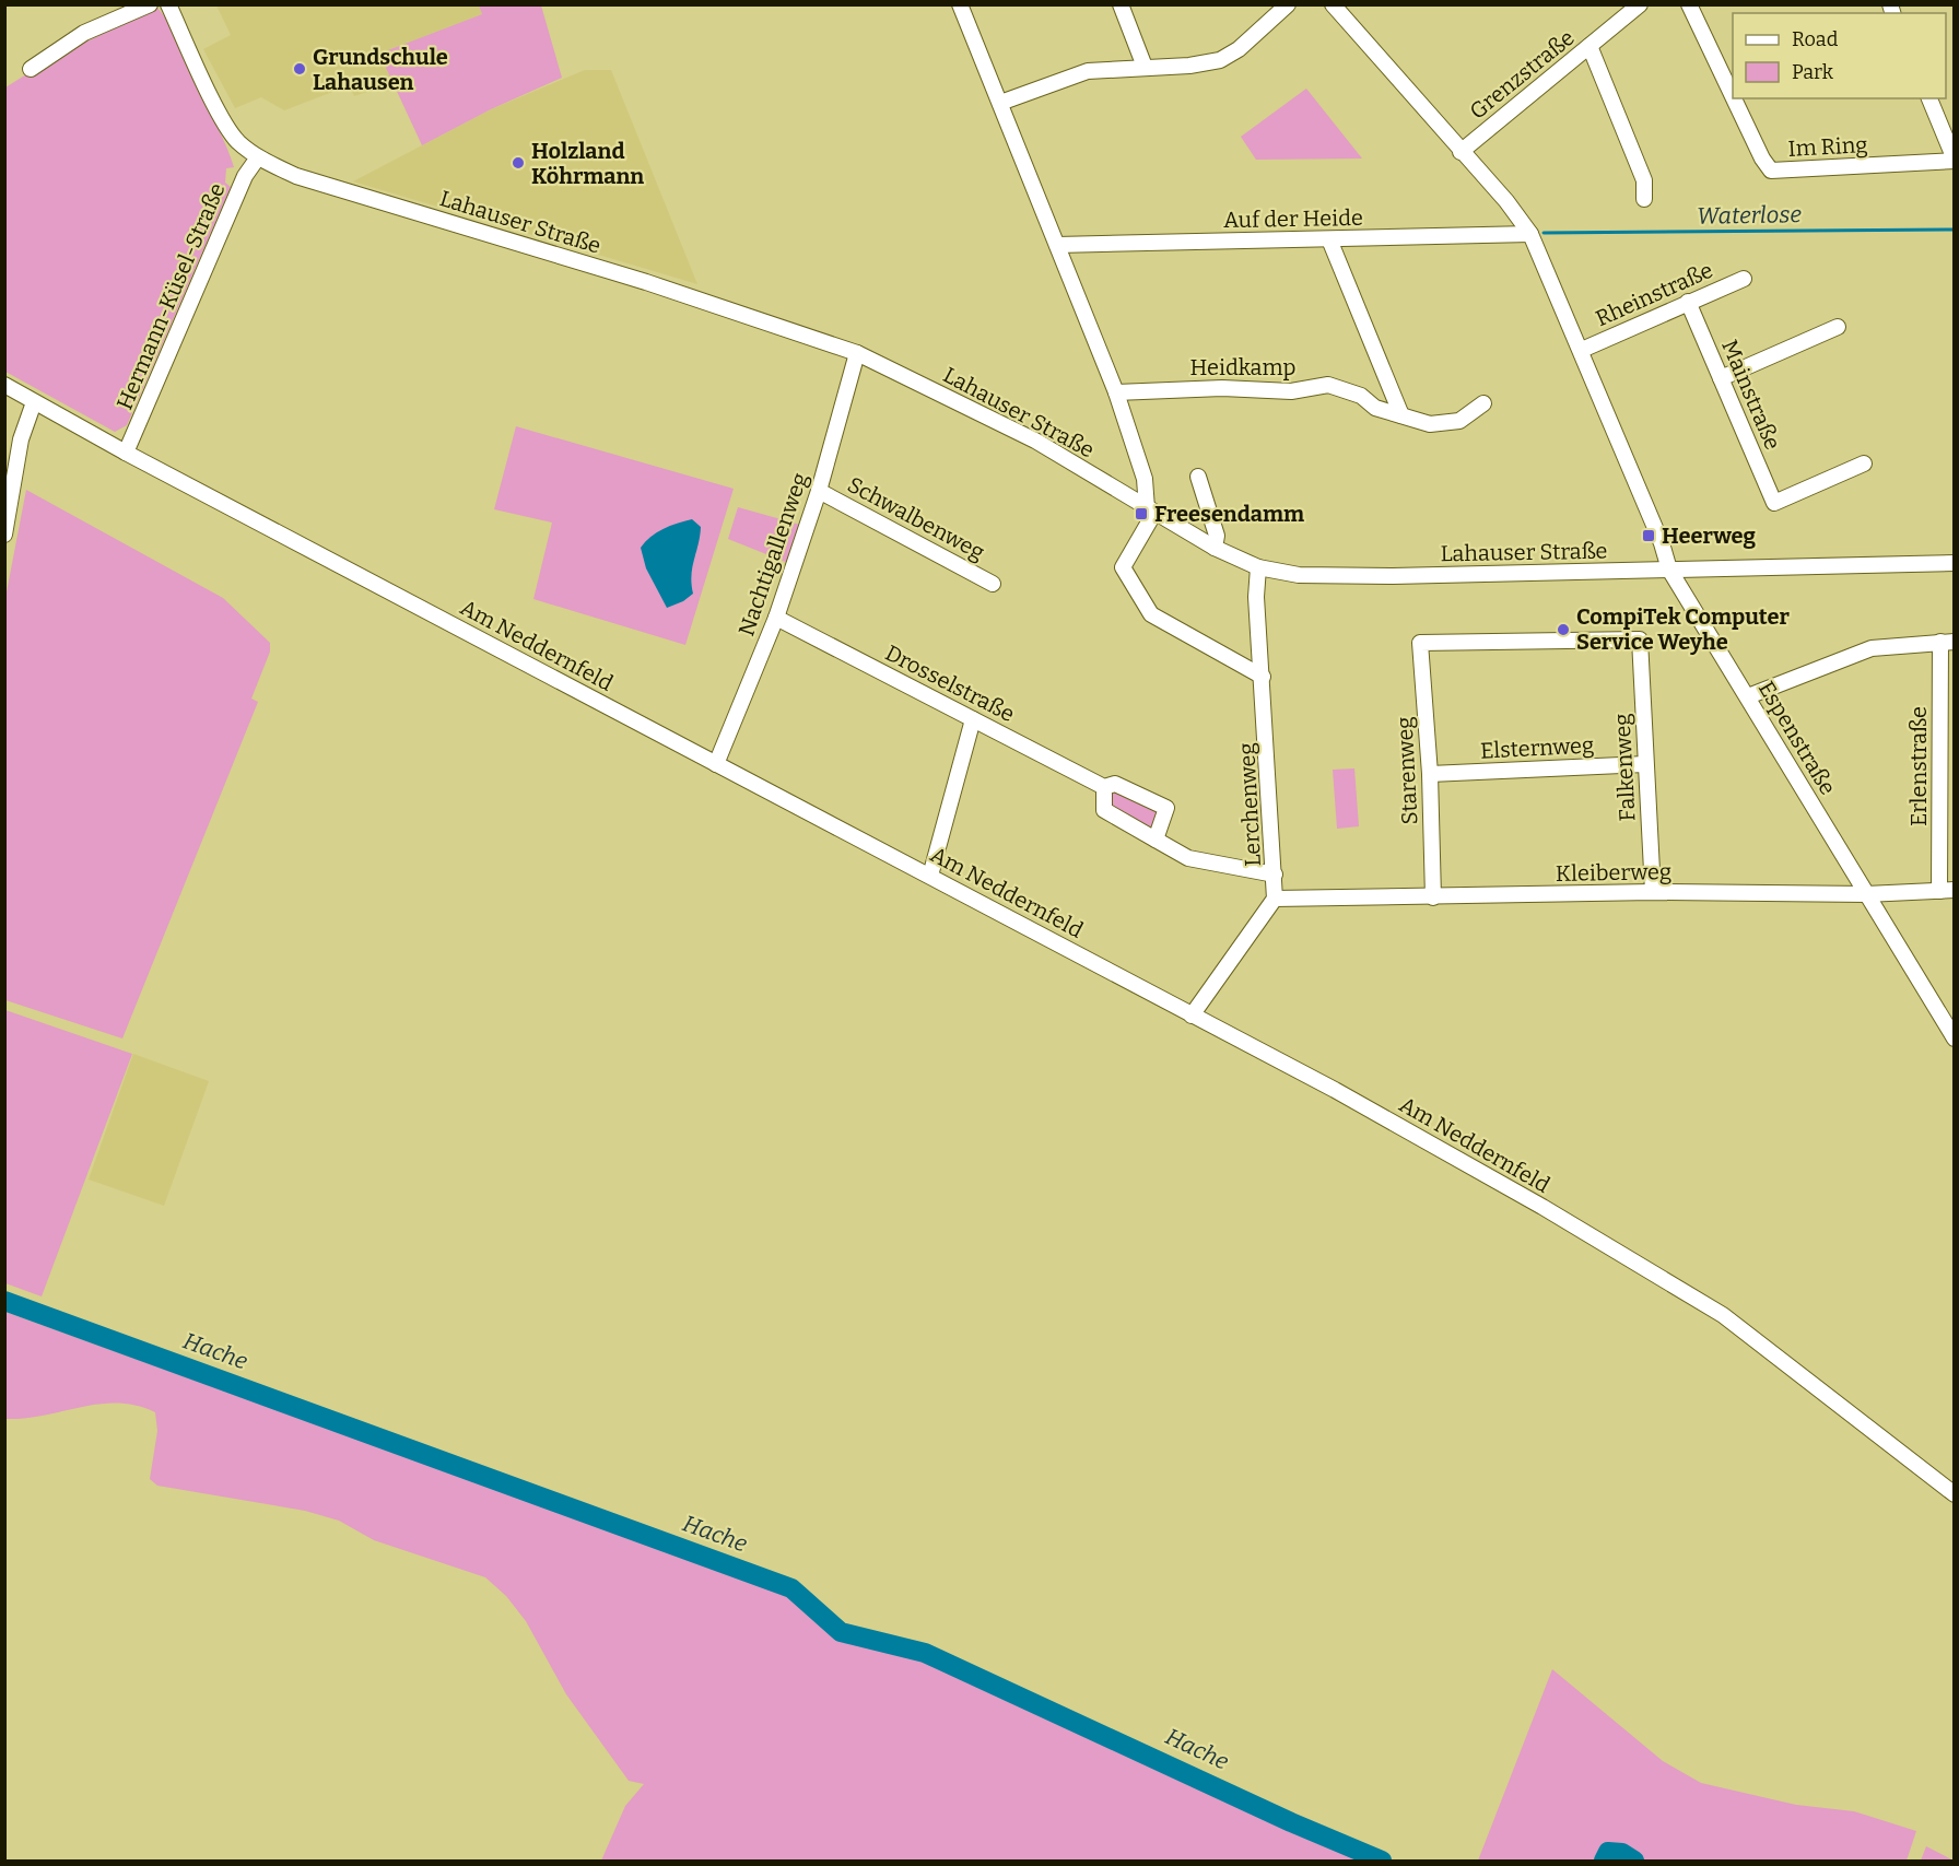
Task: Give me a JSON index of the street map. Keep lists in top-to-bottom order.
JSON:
{
  "streets": {
    "street": [
      "Grenzstraße",
      "Im Ring",
      "Auf der Heide",
      "Lahauser Straße",
      "Rheinstraße",
      "Hermann-Küsel-Straße",
      "Heidkamp",
      "Mainstraße",
      "Schwalbenweg",
      "Nachtigallenweg",
      "Am Neddernfeld",
      "Drosselstraße",
      "Espenstraße",
      "Elsternweg",
      "Erlenstraße",
      "Falkenweg",
      "Starenweg",
      "Lerchenweg",
      "Kleiberweg"
    ]
  },
  "crossings": [
    ["Lahauser Straße", "Hermann-Küsel-Straße"],
    ["Lahauser Straße", "Nachtigallenweg"],
    ["Lahauser Straße", "Espenstraße"],
    ["Lahauser Straße", "Lerchenweg"],
    ["Rheinstraße", "Mainstraße"],
    ["Hermann-Küsel-Straße", "Am Neddernfeld"],
    ["Schwalbenweg", "Nachtigallenweg"],
    ["Nachtigallenweg", "Am Neddernfeld"],
    ["Nachtigallenweg", "Drosselstraße"],
    ["Espenstraße", "Kleiberweg"],
    ["Elsternweg", "Falkenweg"],
    ["Elsternweg", "Starenweg"],
    ["Erlenstraße", "Kleiberweg"],
    ["Falkenweg", "Starenweg"],
    ["Falkenweg", "Kleiberweg"],
    ["Starenweg", "Kleiberweg"],
    ["Lerchenweg", "Kleiberweg"]
  ],
  "water": ["Waterlose", "Hache"],
  "places": {
    "other": ["Grundschule Lahausen", "Holzland Köhrmann", "CompiTek Computer Service Weyhe"],
    "transit": ["Freesendamm", "Heerweg"]
  },
  "legend": ["Road", "Park"]
}
